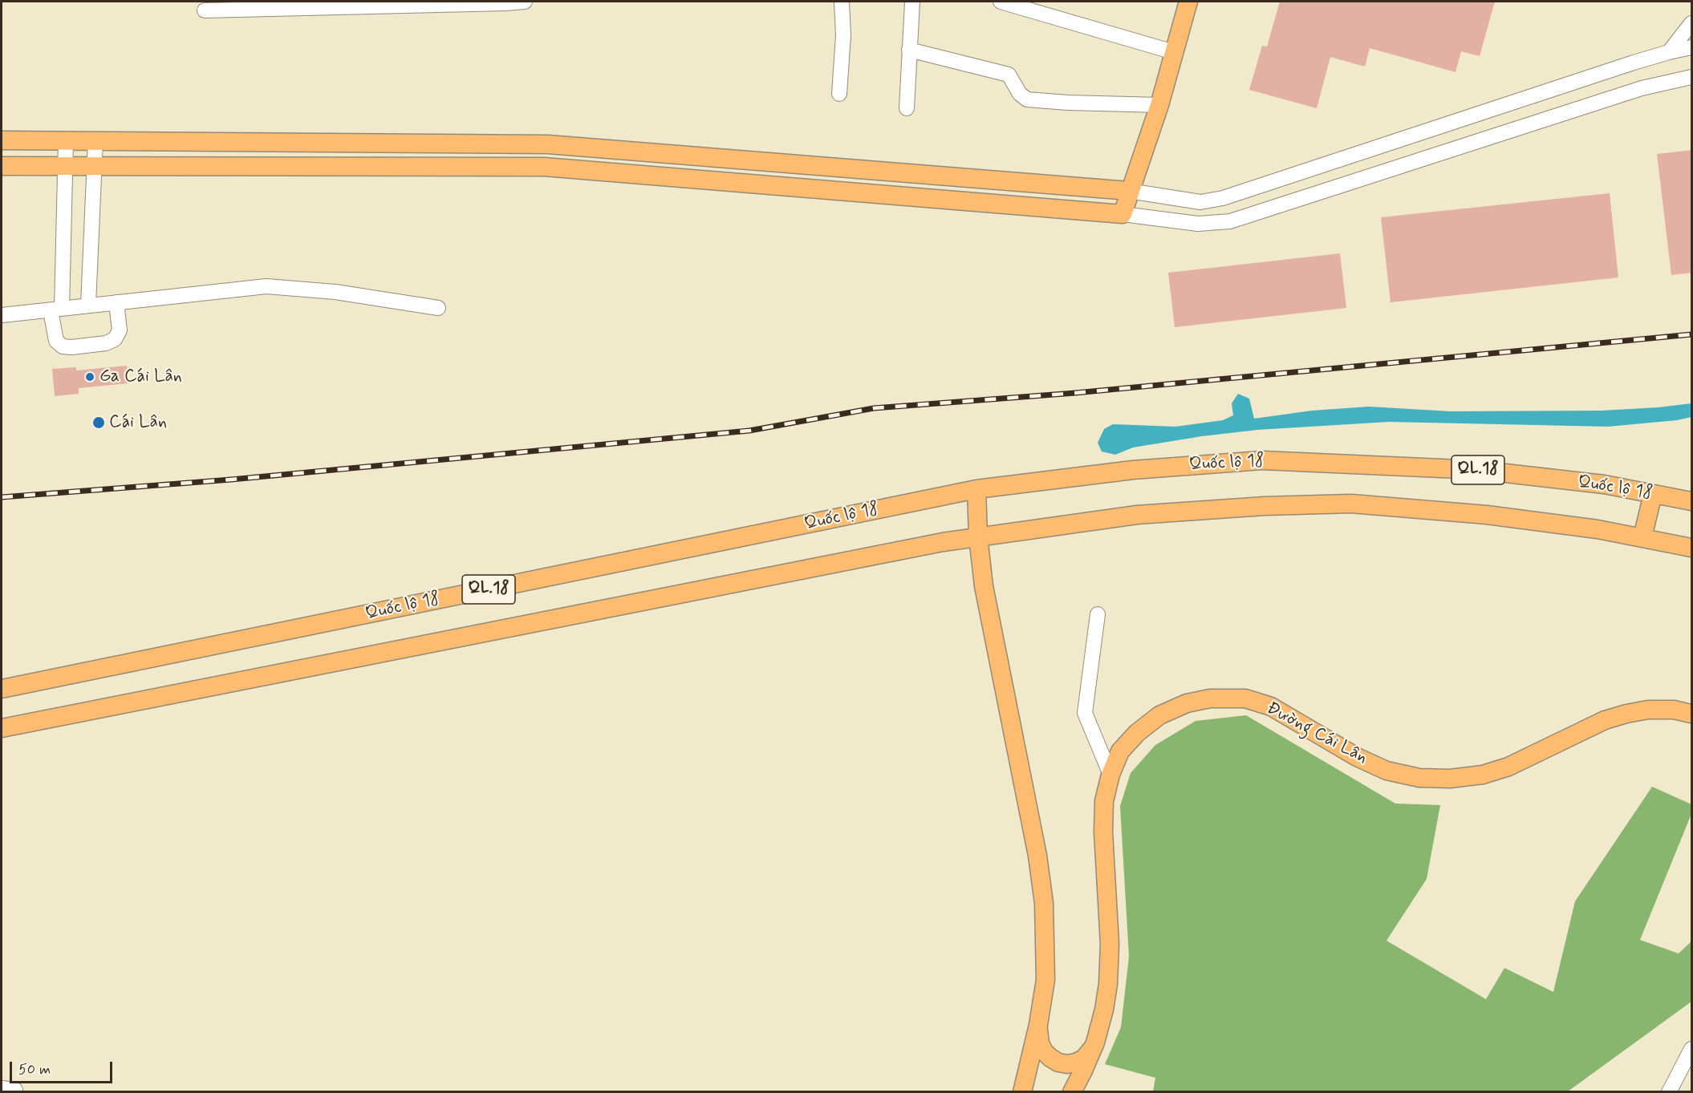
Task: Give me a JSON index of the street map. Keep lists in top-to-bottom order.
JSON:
{
  "streets": {
    "main road": ["Quốc lộ 18", "QL.18", "Đường Cái Lân"]
  },
  "places": ["Ga Cái Lân", "Cái Lân"],
  "scale_bar": "50 m"
}
